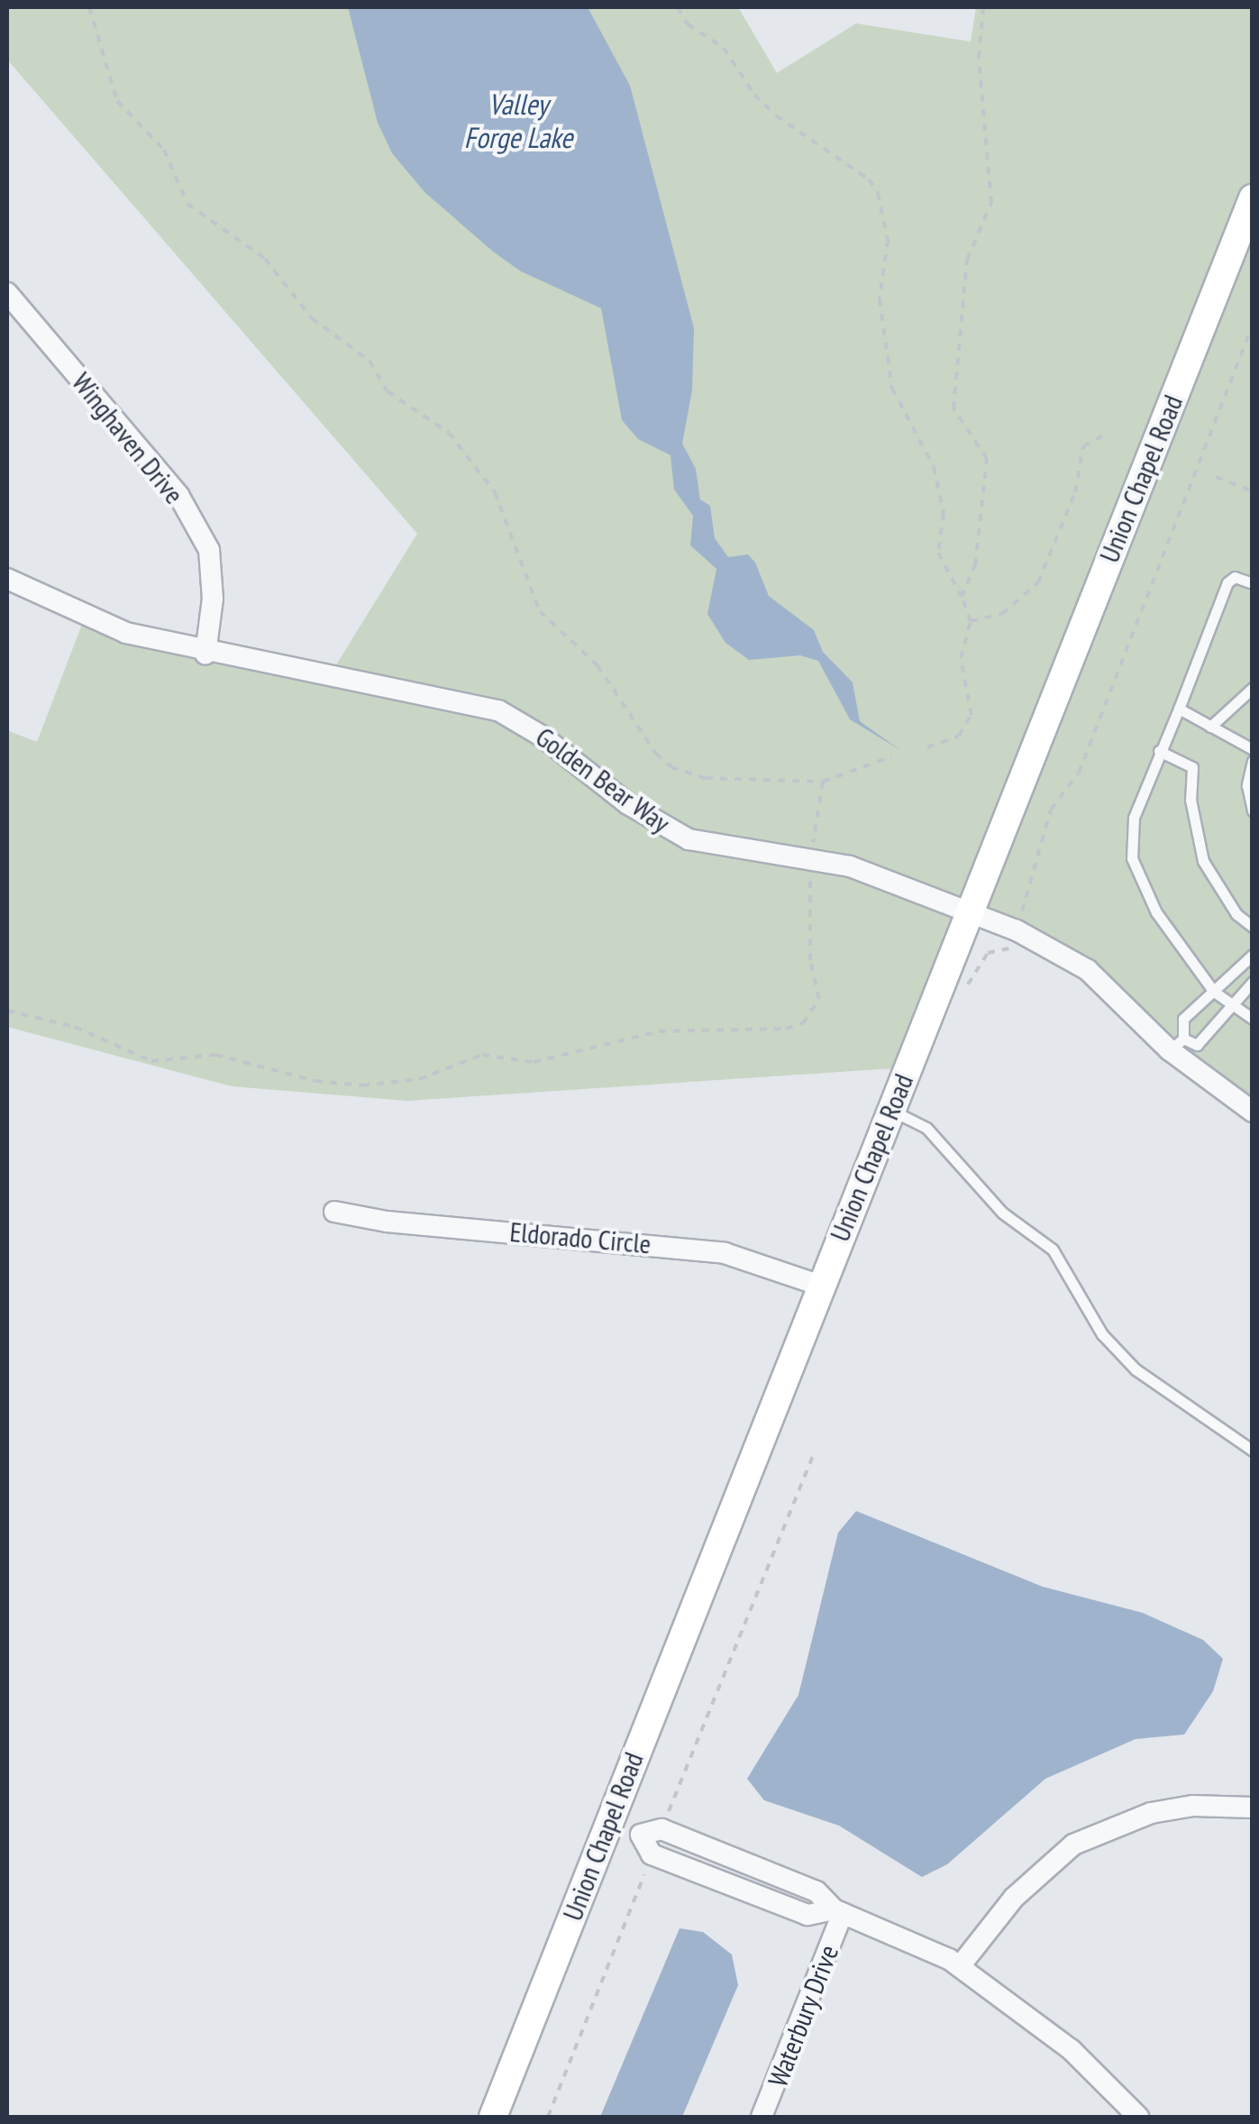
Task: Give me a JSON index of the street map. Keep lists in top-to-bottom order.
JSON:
{
  "streets": {
    "main road": ["Union Chapel Road"],
    "street": [
      "Winghaven Drive",
      "Golden Bear Way",
      "Eldorado Circle",
      "Waterbury Drive"
    ]
  },
  "crossings": [
    ["Winghaven Drive", "Golden Bear Way"],
    ["Union Chapel Road", "Golden Bear Way"],
    ["Union Chapel Road", "Eldorado Circle"]
  ],
  "water": ["Valley Forge Lake"]
}
